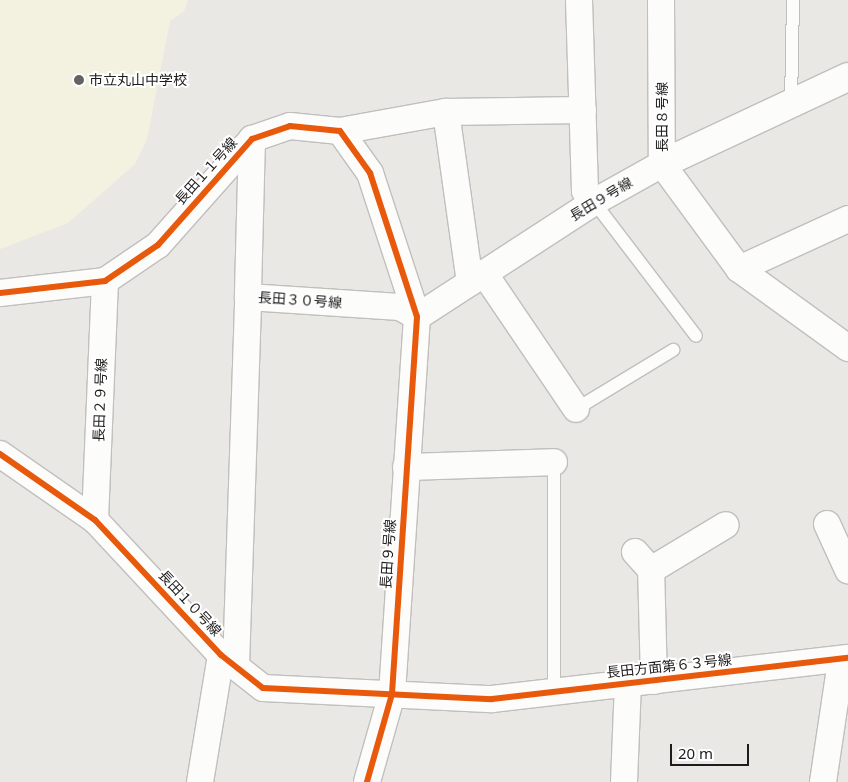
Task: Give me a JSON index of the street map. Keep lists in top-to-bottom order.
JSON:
{
  "streets": {
    "street": [
      "長田８号線",
      "長田１１号線",
      "長田９号線",
      "長田３０号線",
      "長田２９号線",
      "長田１０号線",
      "長田方面第６３号線"
    ]
  },
  "crossings": [
    ["長田８号線", "長田９号線"],
    ["長田１１号線", "長田３０号線"],
    ["長田１１号線", "長田２９号線"],
    ["長田９号線", "長田３０号線"],
    ["長田９号線", "長田１０号線"],
    ["長田９号線", "長田方面第６３号線"],
    ["長田２９号線", "長田１０号線"],
    ["長田１０号線", "長田方面第６３号線"]
  ],
  "places": ["市立丸山中学校"],
  "scale_bar": "20 m"
}
